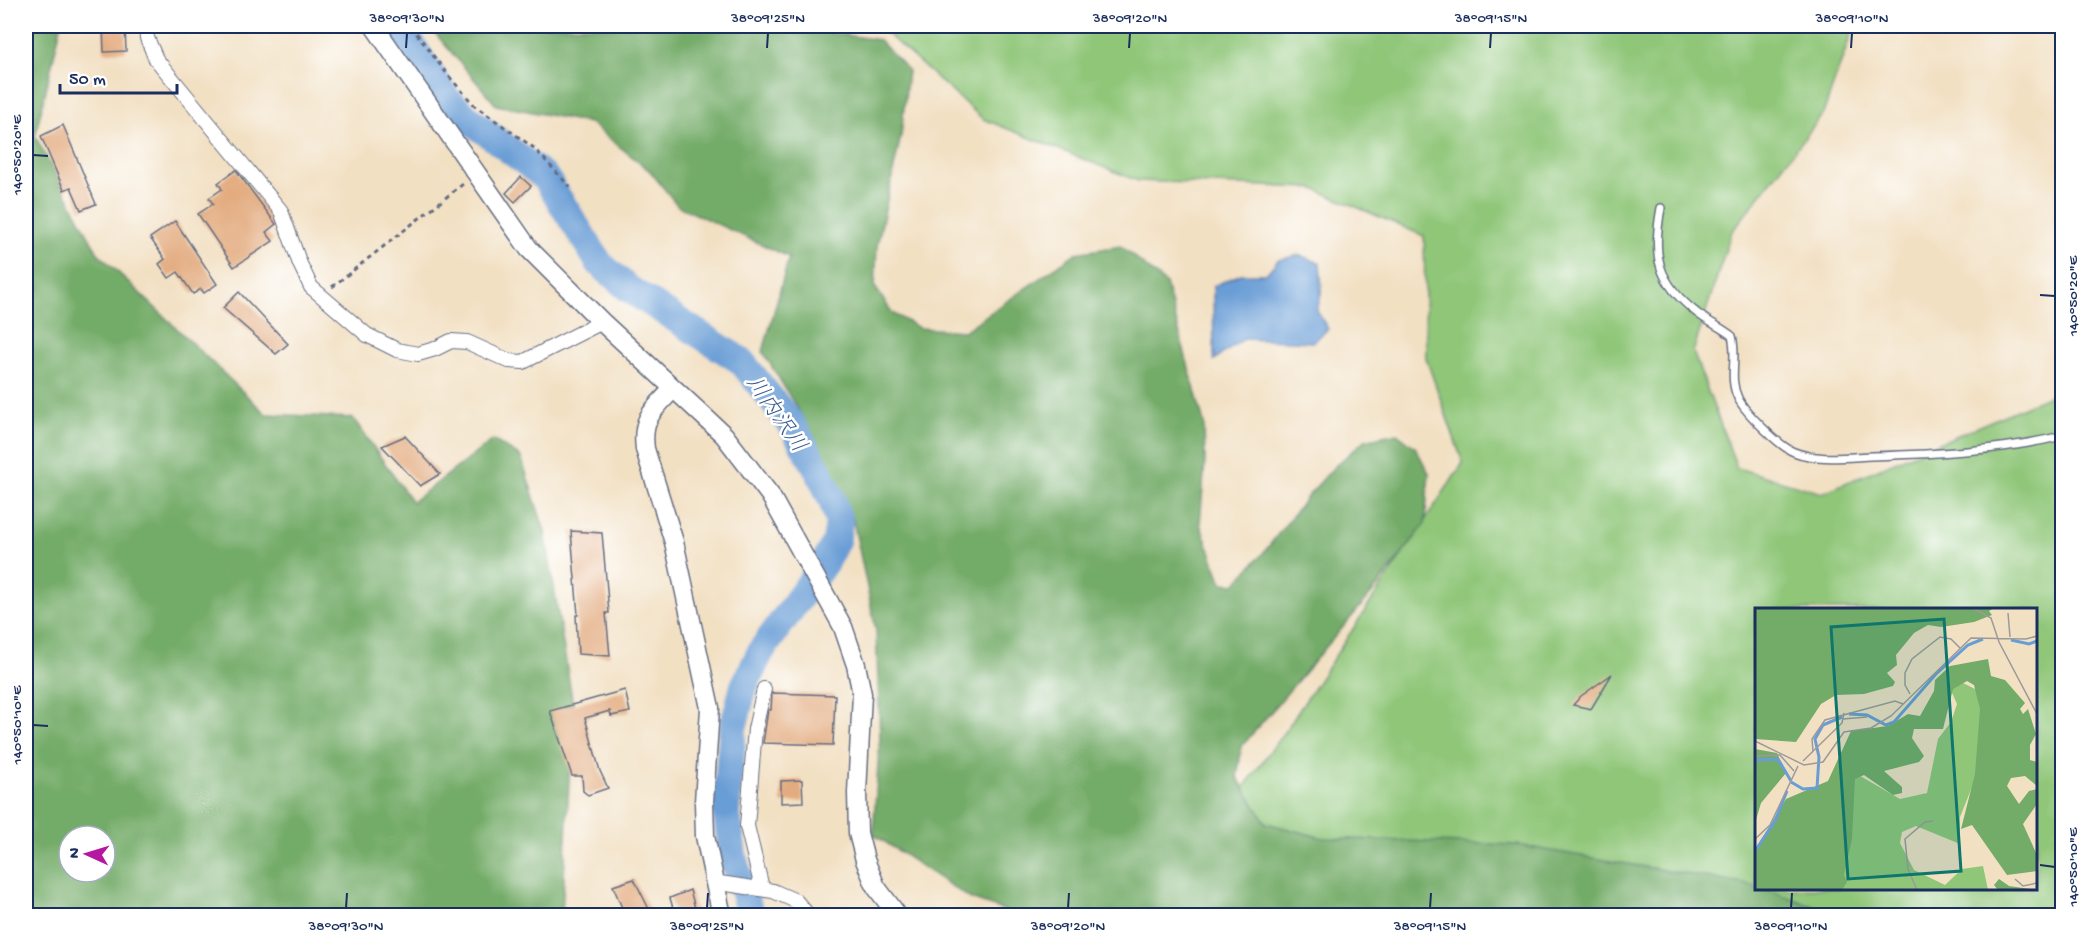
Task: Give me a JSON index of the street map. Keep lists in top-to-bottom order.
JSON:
{
  "water": ["川内沢川"],
  "scale_bar": "50 m",
  "north": "left",
  "coordinates": [
    "38°09'30\"N",
    "38°09'25\"N",
    "38°09'20\"N",
    "38°09'15\"N",
    "38°09'10\"N",
    "140°50'20\"E",
    "140°50'10\"E"
  ]
}
